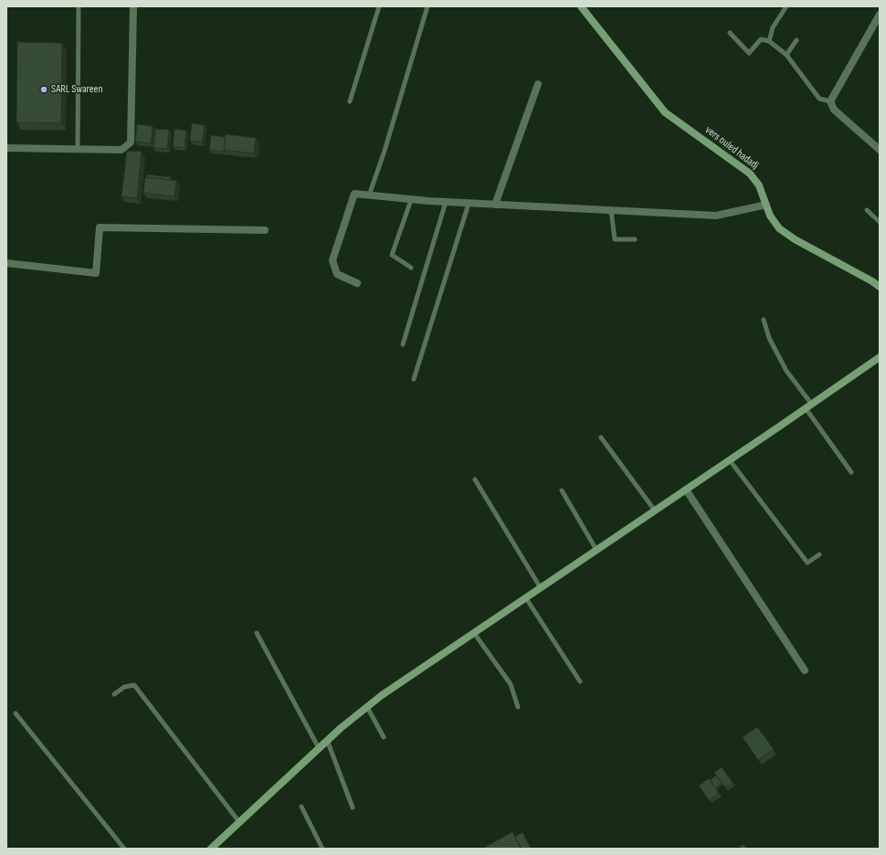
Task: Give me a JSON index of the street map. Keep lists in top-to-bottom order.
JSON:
{
  "streets": {
    "street": ["vers ouled hadadj"]
  },
  "places": ["SARL Swareen"]
}
